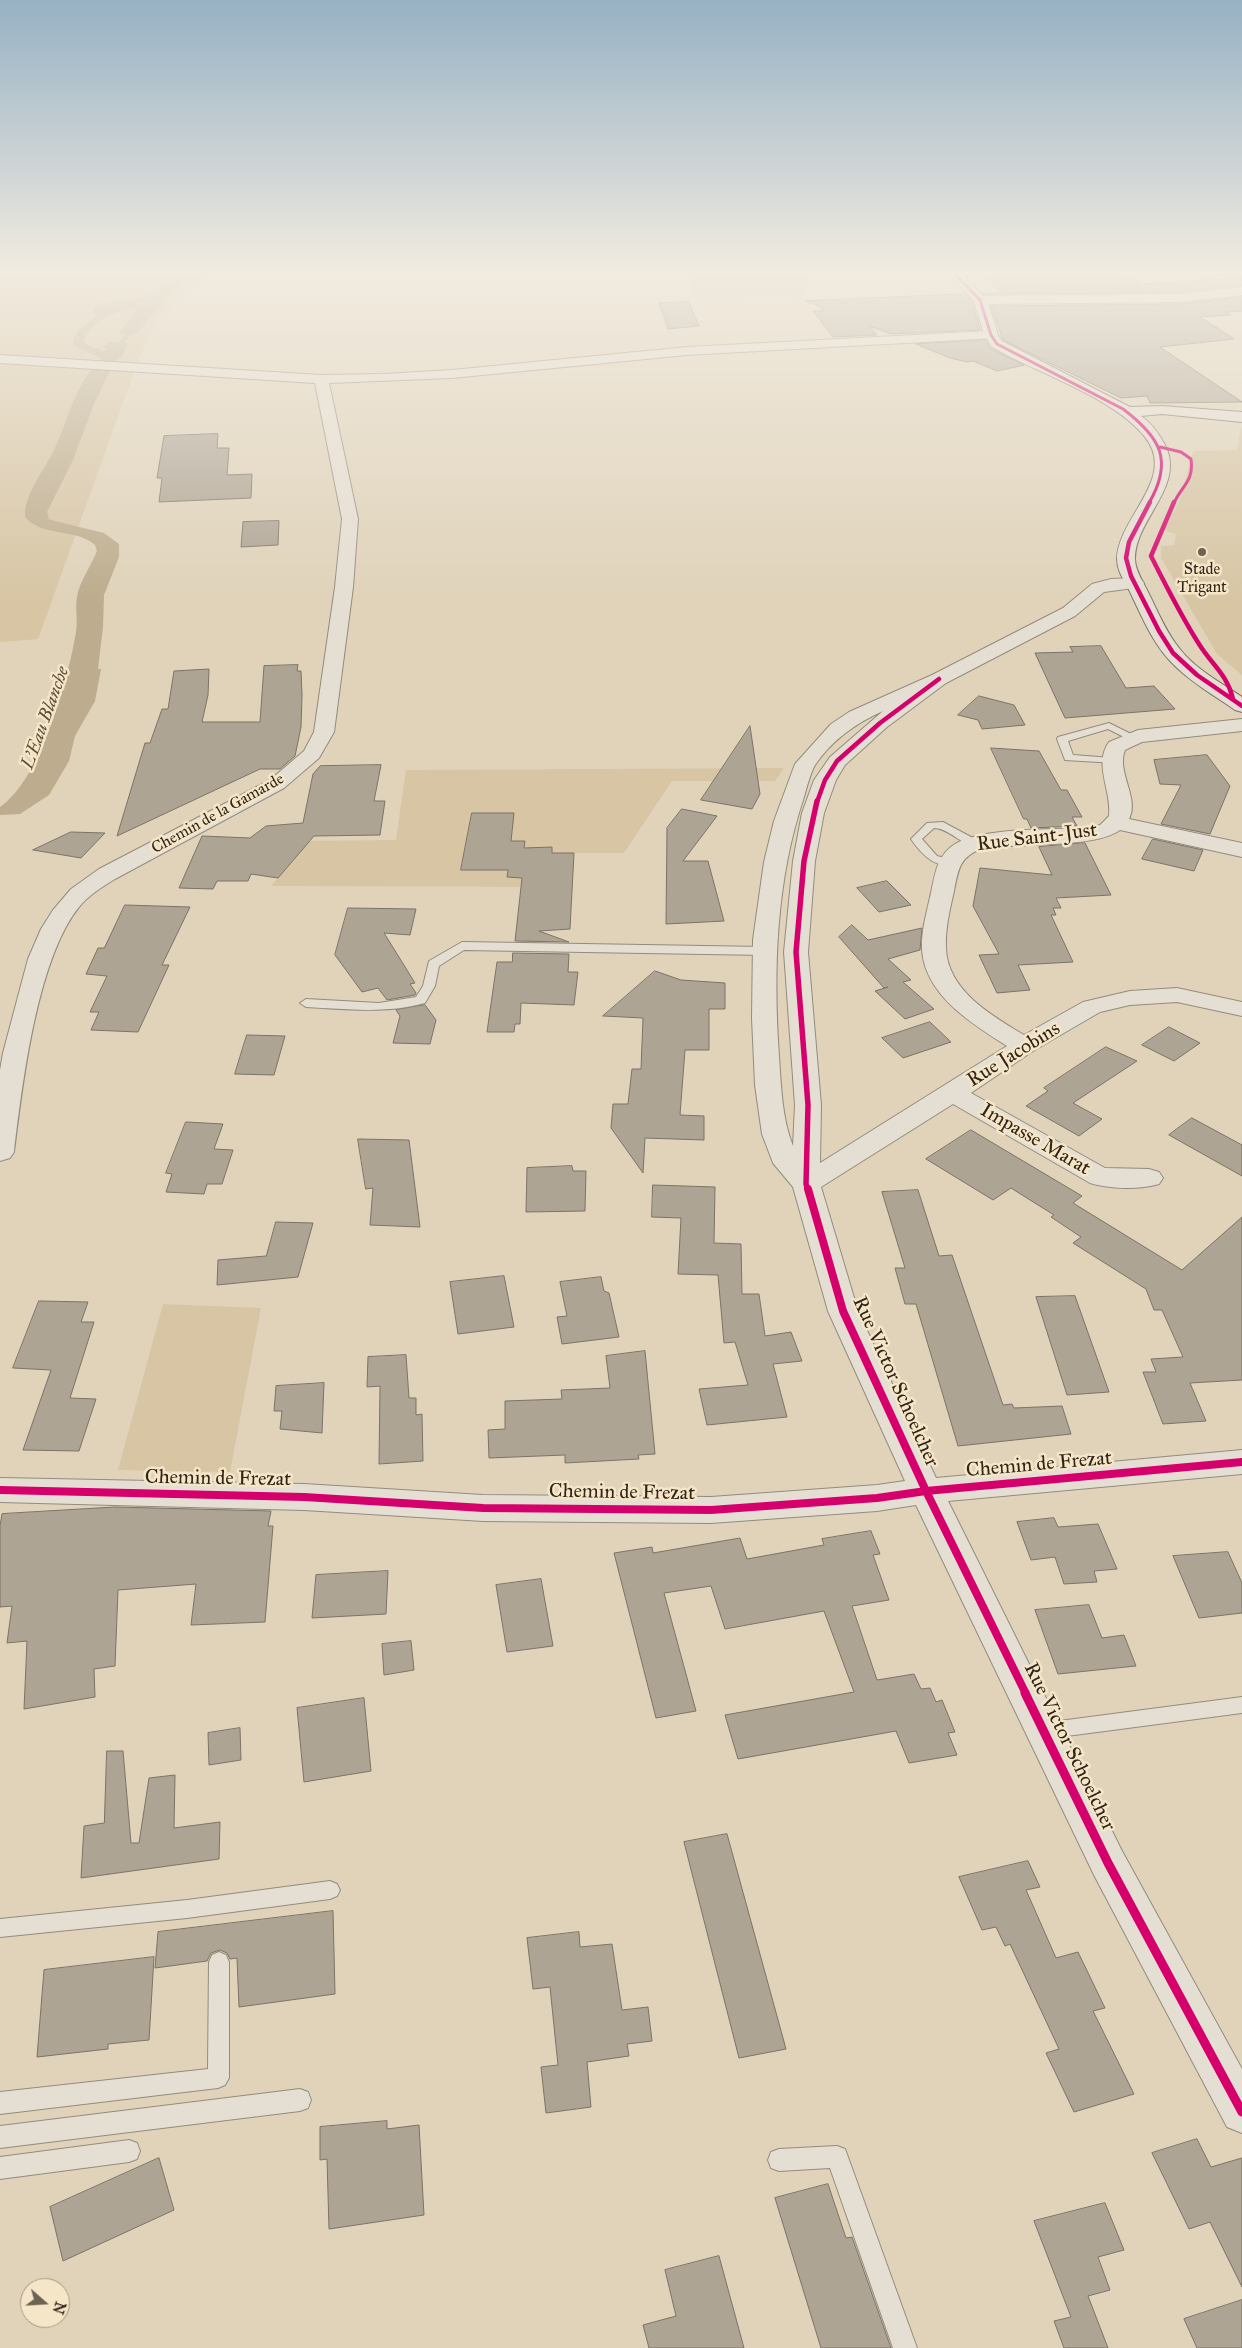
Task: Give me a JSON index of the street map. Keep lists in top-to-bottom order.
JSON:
{
  "streets": {
    "street": [
      "Chemin de la Gamarde",
      "Rue Saint-Just",
      "Rue Jacobins",
      "Impasse Marat",
      "Rue Victor Schoelcher",
      "Chemin de Frezat"
    ]
  },
  "crossings": [
    ["Rue Saint-Just", "Rue Jacobins"],
    ["Rue Jacobins", "Impasse Marat"],
    ["Rue Jacobins", "Rue Victor Schoelcher"],
    ["Rue Victor Schoelcher", "Chemin de Frezat"]
  ],
  "water": ["L'Eau Blanche"],
  "places": ["Stade Trigant"],
  "north": "right"
}
